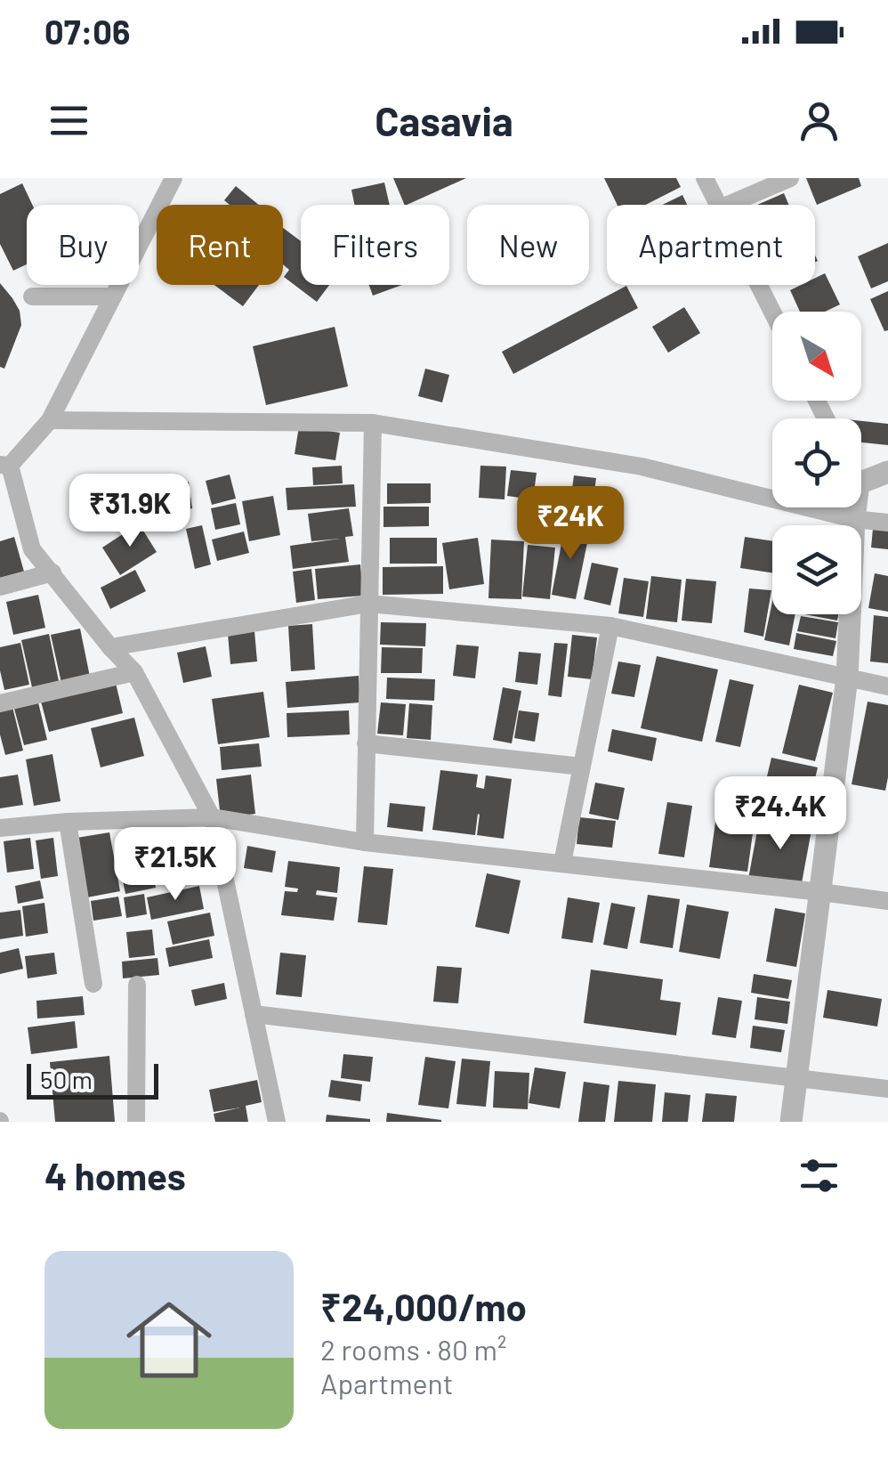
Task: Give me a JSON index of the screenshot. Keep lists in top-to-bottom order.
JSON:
{
  "scale_bar": "50 m",
  "north": "bottom right",
  "page": {
    "status": "07:06",
    "header": "Casavia",
    "chip": [
      "Buy",
      "Rent",
      "Filters",
      "New",
      "Apartment"
    ],
    "price": [
      "₹31.9K",
      "₹24K",
      "₹24.4K",
      "₹21.5K"
    ],
    "scale": "50 m",
    "heading": "4 homes",
    "list": [
      {
        "name": "₹24,000/mo",
        "note": "2 rooms · 80 m² · Apartment"
      }
    ]
  }
}
